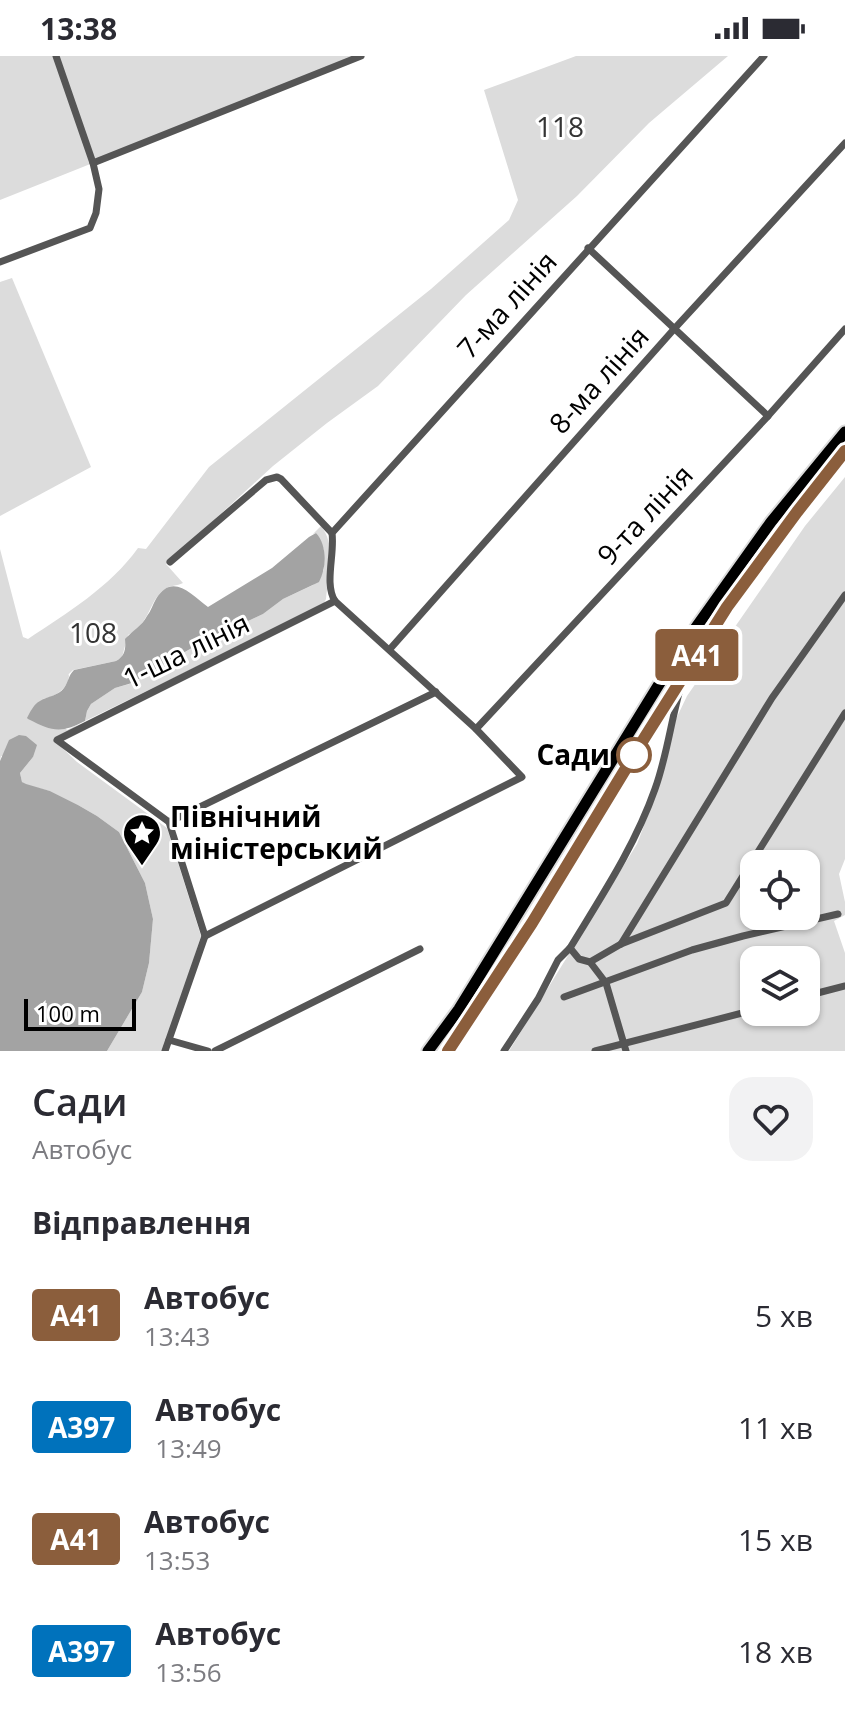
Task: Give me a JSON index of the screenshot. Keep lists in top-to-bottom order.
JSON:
{
  "streets": {
    "street": [
      "7-ма лінія",
      "8-ма лінія",
      "9-та лінія",
      "1-ша лінія"
    ]
  },
  "parks": ["118", "108"],
  "places": {
    "other": ["Сади"],
    "place": ["Північний міністерський"]
  },
  "lines": ["bus line A41"],
  "scale_bar": "100 m",
  "page": {
    "status": "13:38",
    "on_map": "A41",
    "scale": "100 m",
    "heading": [
      ["Сади", "Автобус"],
      "Відправлення"
    ],
    "list": [
      {
        "mark": "A41",
        "name": "Автобус",
        "note": "13:43",
        "value": "5 хв"
      },
      {
        "mark": "А397",
        "name": "Автобус",
        "note": "13:49",
        "value": "11 хв"
      },
      {
        "mark": "A41",
        "name": "Автобус",
        "note": "13:53",
        "value": "15 хв"
      },
      {
        "mark": "А397",
        "name": "Автобус",
        "note": "13:56",
        "value": "18 хв"
      }
    ]
  }
}
